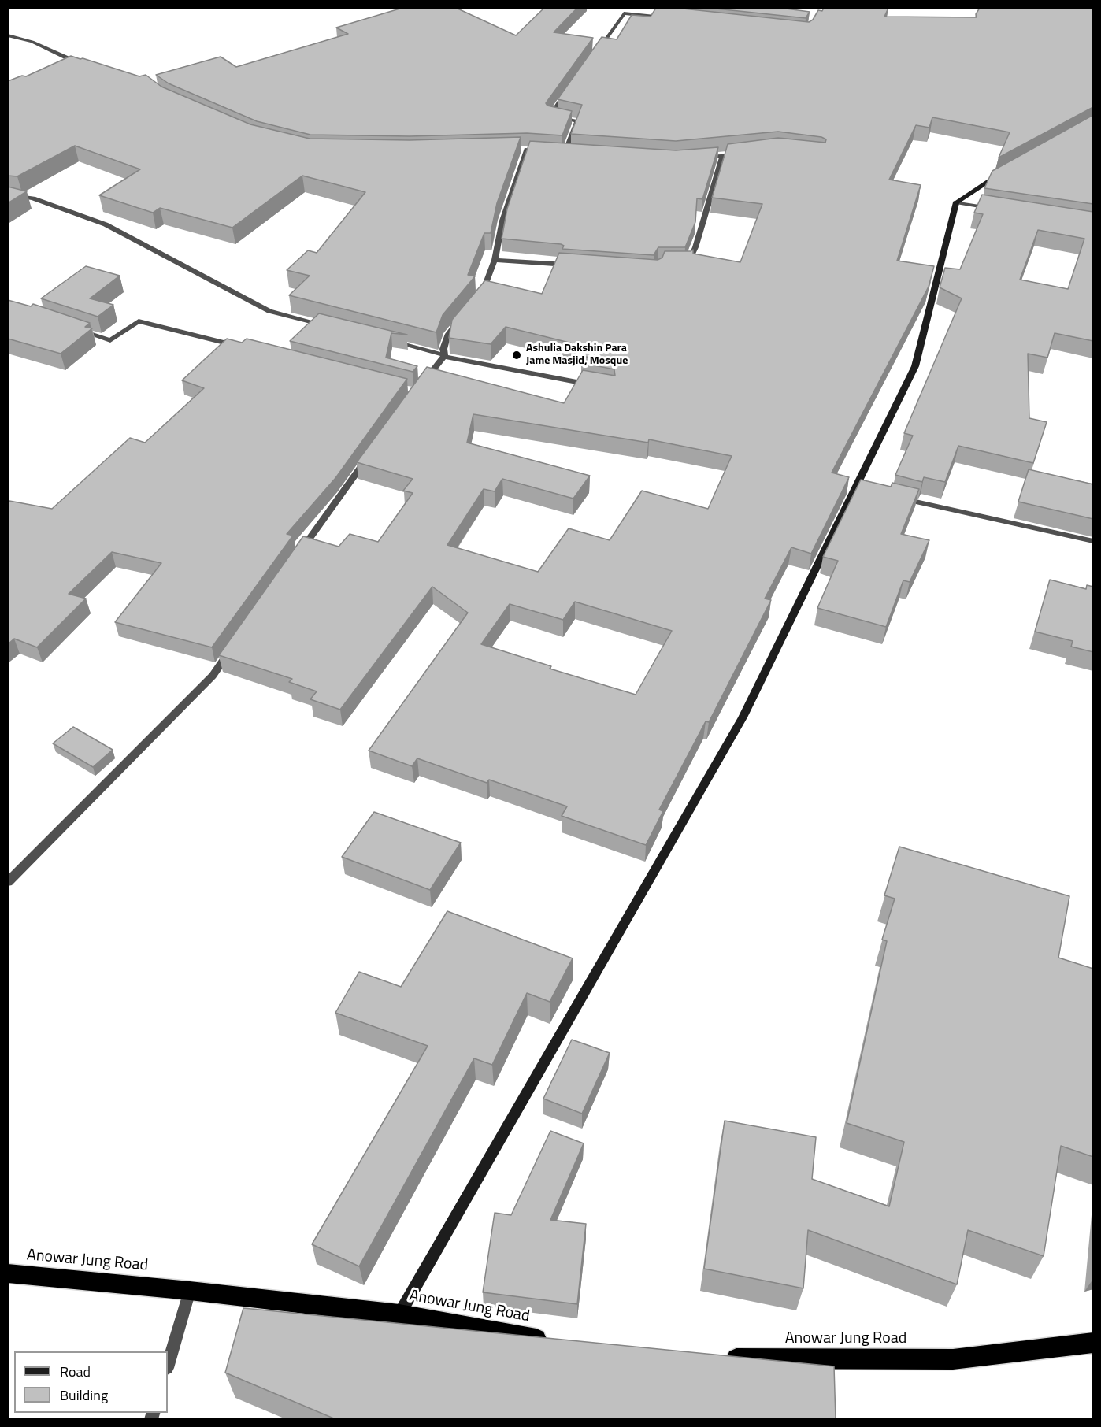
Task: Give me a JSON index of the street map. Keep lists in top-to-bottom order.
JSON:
{
  "streets": {
    "highway": ["Anowar Jung Road"]
  },
  "places": ["Ashulia Dakshin Para Jame Masjid, Mosque"],
  "legend": ["Road", "Building"]
}
